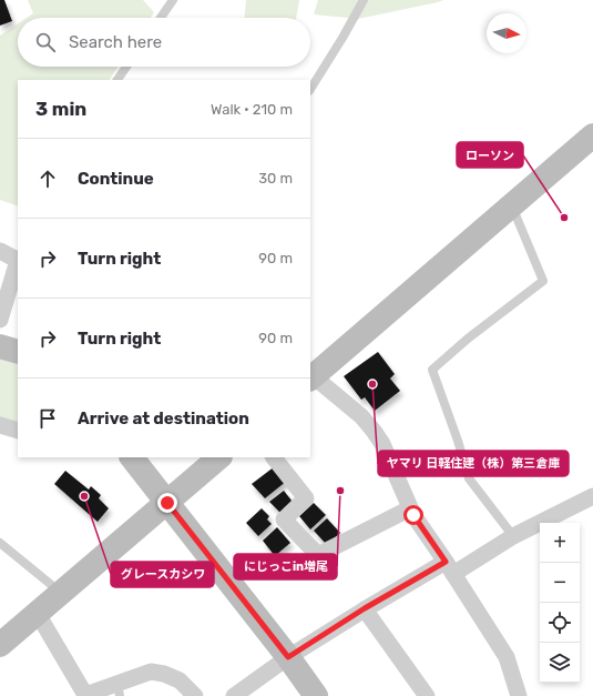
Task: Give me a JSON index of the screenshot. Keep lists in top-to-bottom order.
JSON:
{
  "places": [
    "ローソン",
    "ヤマリ 日軽住建（株）第三倉庫",
    "にじっこin増尾",
    "グレースカシワ"
  ],
  "north": "right",
  "page": {
    "search": "Search here",
    "heading": ["3 min", "Walk · 210 m"],
    "list": [
      ["Continue", "30 m"],
      ["Turn right", "90 m"],
      ["Turn right", "90 m"],
      "Arrive at destination"
    ],
    "map_buttons": ["+", "−"]
  }
}
